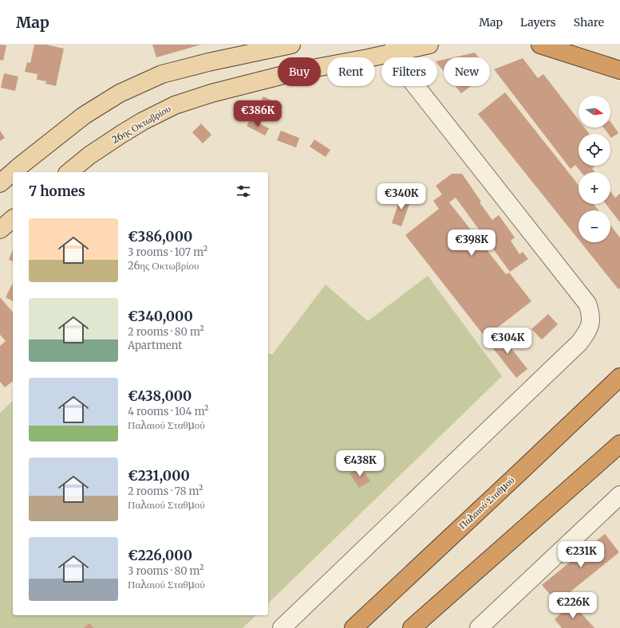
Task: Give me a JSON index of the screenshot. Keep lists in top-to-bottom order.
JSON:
{
  "streets": {
    "highway": ["Παλαιού Σταθμού"],
    "main road": ["26ης Οκτωβρίου"]
  },
  "north": "right",
  "page": {
    "header": "Map",
    "nav": ["Map", "Layers", "Share"],
    "chip": [
      "Buy",
      "Rent",
      "Filters",
      "New"
    ],
    "map_buttons": ["+", "−"],
    "price": [
      "€386K",
      "€340K",
      "€398K",
      "€304K",
      "€438K",
      "€231K",
      "€226K"
    ],
    "heading": "7 homes",
    "list": [
      {
        "name": "€386,000",
        "note": "3 rooms · 107 m² · 26ης Οκτωβρίου"
      },
      {
        "name": "€340,000",
        "note": "2 rooms · 80 m² · Apartment"
      },
      {
        "name": "€438,000",
        "note": "4 rooms · 104 m² · Παλαιού Σταθμού"
      },
      {
        "name": "€231,000",
        "note": "2 rooms · 78 m² · Παλαιού Σταθμού"
      },
      {
        "name": "€226,000",
        "note": "3 rooms · 80 m² · Παλαιού Σταθμού"
      }
    ]
  }
}
